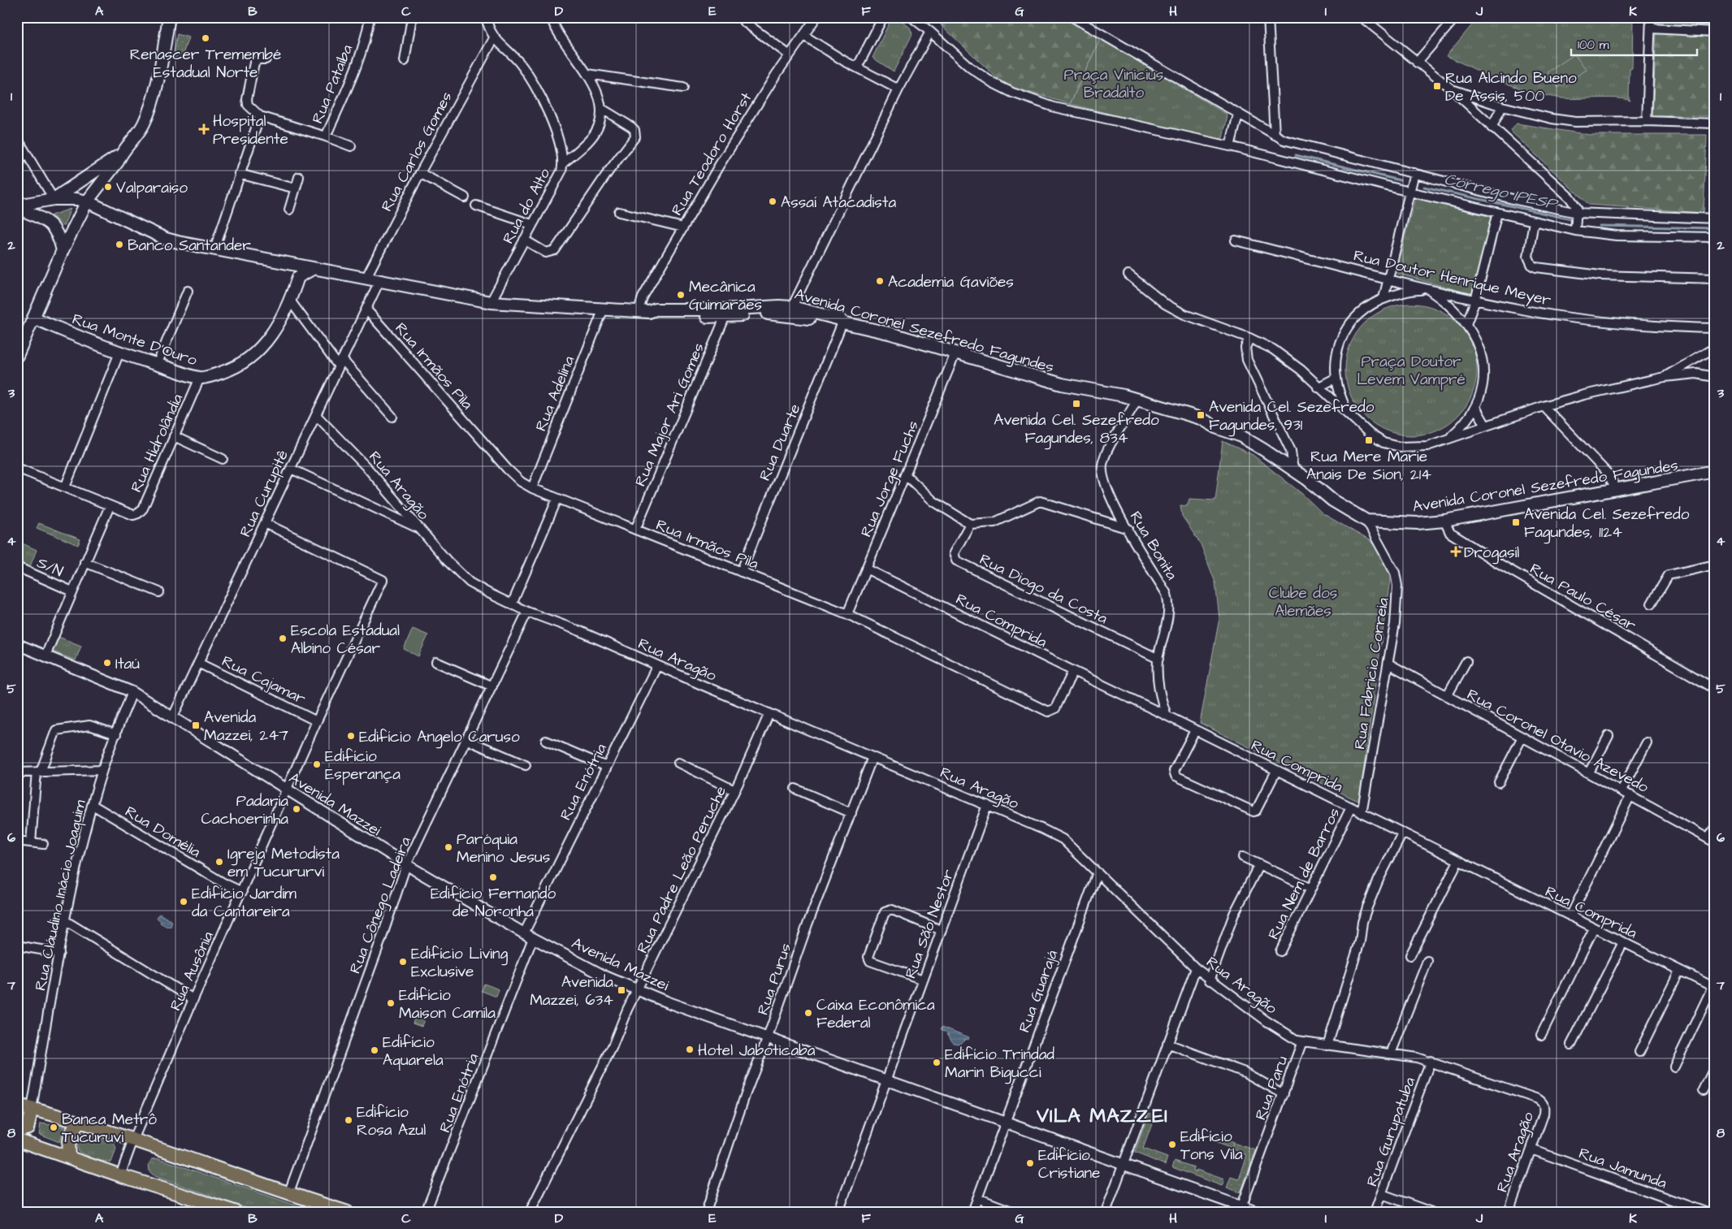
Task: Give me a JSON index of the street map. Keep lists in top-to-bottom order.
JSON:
{
  "streets": {
    "main road": ["Avenida Coronel Sezefredo Fagundes", "Rua Monte D'Ouro"],
    "street": [
      "Rua Pataíba",
      "Rua Carlos Gomes",
      "Rua Teodoro Horst",
      "Rua do Alto",
      "Rua Doutor Henrique Meyer",
      "Rua Irmãos Pìla",
      "Rua Adelina",
      "Rua Major Ari Gomes",
      "Rua Duarte",
      "Rua Hidrolândia",
      "Rua Jorge Fuchs",
      "Rua Aragão",
      "Rua Curupitê",
      "Rua Bonita",
      "S/N",
      "Rua Diogo da Costa",
      "Rua Paulo César",
      "Rua Comprida",
      "Rua Fabricio Correia",
      "Rua Cajamar",
      "Rua Coronel Otavio Azevedo",
      "Rua Enótria",
      "Avenida Mazzei",
      "Rua Domélia",
      "Rua Padre Leão Peruche",
      "Rua Nem de Barros",
      "Rua Cláudino Inácio Joaquim",
      "Rua Cônego Ladeira",
      "Rua São Nestor",
      "Rua Ausônia",
      "Rua Purus",
      "Rua Guarajá",
      "Rua Paru",
      "Rua Gurupatuba",
      "Rua Jamunda"
    ]
  },
  "crossings": [
    ["Rua Carlos Gomes", "Rua do Alto"],
    ["Rua Teodoro Horst", "Avenida Coronel Sezefredo Fagundes"],
    ["Avenida Coronel Sezefredo Fagundes", "Rua Major Ari Gomes"],
    ["Avenida Coronel Sezefredo Fagundes", "Rua Duarte"],
    ["Avenida Coronel Sezefredo Fagundes", "Rua Jorge Fuchs"],
    ["Avenida Coronel Sezefredo Fagundes", "Rua Bonita"],
    ["Avenida Coronel Sezefredo Fagundes", "Rua Paulo César"],
    ["Avenida Coronel Sezefredo Fagundes", "Rua Fabricio Correia"],
    ["Rua Monte D'Ouro", "Rua Hidrolândia"],
    ["Rua Irmãos Pìla", "Rua Adelina"],
    ["Rua Irmãos Pìla", "Rua Major Ari Gomes"],
    ["Rua Irmãos Pìla", "Rua Duarte"],
    ["Rua Irmãos Pìla", "Rua Jorge Fuchs"],
    ["Rua Irmãos Pìla", "Rua Curupitê"],
    ["Rua Irmãos Pìla", "Rua Comprida"],
    ["Rua Jorge Fuchs", "Rua Comprida"],
    ["Rua Aragão", "Rua Curupitê"],
    ["Rua Aragão", "Rua Enótria"],
    ["Rua Aragão", "Rua Padre Leão Peruche"],
    ["Rua Aragão", "Rua Cônego Ladeira"],
    ["Rua Aragão", "Rua São Nestor"],
    ["Rua Aragão", "Rua Purus"],
    ["Rua Aragão", "Rua Guarajá"],
    ["Rua Aragão", "Rua Paru"],
    ["Rua Aragão", "Rua Gurupatuba"],
    ["Rua Aragão", "Rua Jamunda"],
    ["Rua Curupitê", "Rua Cajamar"],
    ["Rua Curupitê", "Avenida Mazzei"],
    ["Rua Curupitê", "Rua Ausônia"],
    ["Rua Bonita", "Rua Diogo da Costa"],
    ["Rua Bonita", "Rua Comprida"],
    ["Rua Comprida", "Rua Fabricio Correia"],
    ["Rua Comprida", "Rua Nem de Barros"],
    ["Rua Fabricio Correia", "Rua Coronel Otavio Azevedo"],
    ["Rua Cajamar", "Rua Ausônia"],
    ["Rua Enótria", "Avenida Mazzei"],
    ["Avenida Mazzei", "Rua Padre Leão Peruche"],
    ["Avenida Mazzei", "Rua Cláudino Inácio Joaquim"],
    ["Avenida Mazzei", "Rua Cônego Ladeira"],
    ["Avenida Mazzei", "Rua São Nestor"],
    ["Avenida Mazzei", "Rua Ausônia"],
    ["Avenida Mazzei", "Rua Purus"],
    ["Avenida Mazzei", "Rua Guarajá"],
    ["Avenida Mazzei", "Rua Paru"],
    ["Rua Domélia", "Rua Cláudino Inácio Joaquim"],
    ["Rua Domélia", "Rua Ausônia"]
  ],
  "districts": ["VILA MAZZEI"],
  "water": ["Córrego IPESP"],
  "parks": ["Praça Vinicius Bradalto", "Praça Doutor Levem Vampré", "Clube dos Alemães"],
  "places": {
    "other": [
      "Renascer Tremembé Estadual Norte",
      "Valparaiso",
      "Assaí Atacadista",
      "Banco Santander",
      "Academia Gaviões",
      "Mecânica Guimarães",
      "Escola Estadual Albino César",
      "Itaú",
      "Edifício Angelo Caruso",
      "Edifício Esperança",
      "Padaria Cachoerinha",
      "Paróquia Menino Jesus",
      "Igreja Metodista em Tucururvi",
      "Edifício Fernando de Noronha",
      "Edifício Jardim da Cantareira",
      "Edifício Living Exclusive",
      "Edifício Maison Camila",
      "Caixa Econômica Federal",
      "Hotel Jaboticaba",
      "Edifício Aquarela",
      "Edifício Trindad Marin Bigucci",
      "Edifício Rosa Azul",
      "Banca Metrô Tucuruvi",
      "Edifício Tons Vila",
      "Edifício Cristiane"
    ],
    "transit": [
      "Rua Alcindo Bueno De Assis, 500",
      "Avenida Cel. Sezefredo Fagundes, 834",
      "Avenida Cel. Sezefredo Fagundes, 931",
      "Rua Mere Marie Anais De Sion, 214",
      "Avenida Cel. Sezefredo Fagundes, 1124",
      "Avenida Mazzei, 247",
      "Avenida Mazzei, 634"
    ],
    "health": ["Hospital Presidente", "Drogasil"]
  },
  "scale_bar": "100 m",
  "grid": {
    "columns": [
      "A",
      "B",
      "C",
      "D",
      "E",
      "F",
      "G",
      "H",
      "I",
      "J",
      "K"
    ],
    "rows": [
      "1",
      "2",
      "3",
      "4",
      "5",
      "6",
      "7",
      "8"
    ]
  }
}
